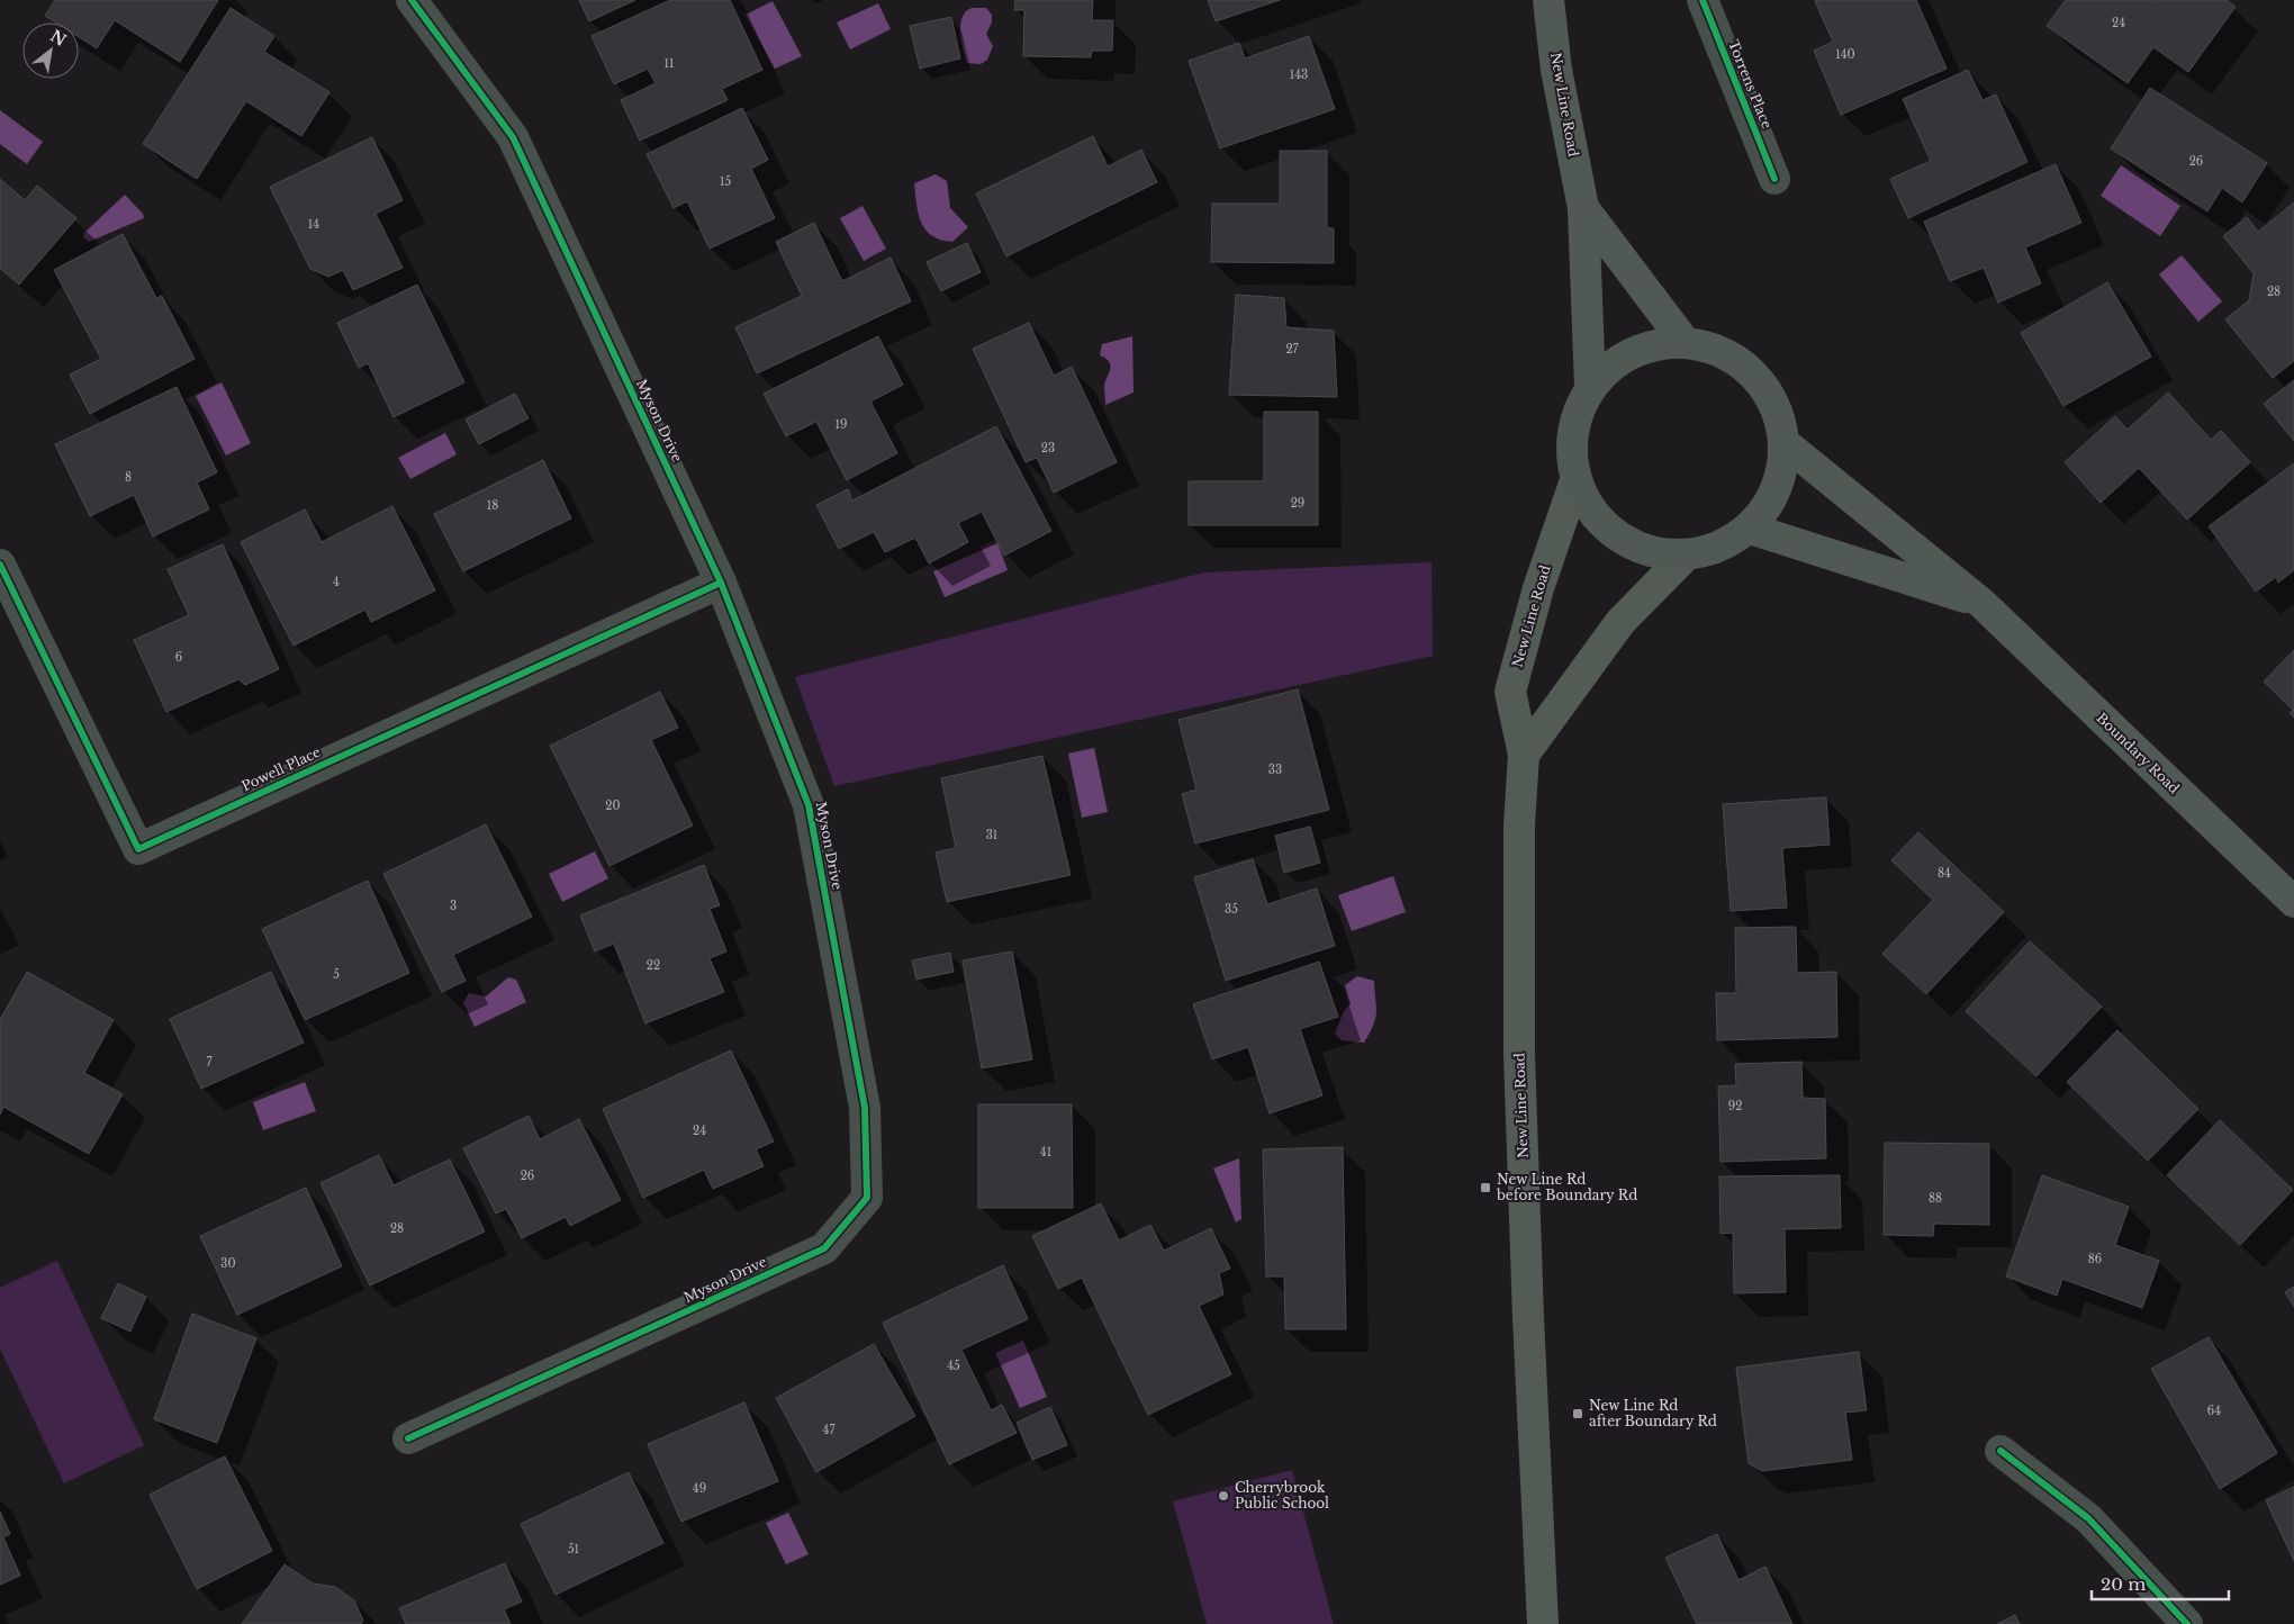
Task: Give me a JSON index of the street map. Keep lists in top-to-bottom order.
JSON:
{
  "streets": {
    "main road": ["New Line Road", "Boundary Road"],
    "street": ["Torrens Place", "Myson Drive", "Powell Place"]
  },
  "crossings": [
    ["Myson Drive", "Powell Place"]
  ],
  "places": {
    "transit": ["New Line Rd before Boundary Rd", "New Line Rd after Boundary Rd"],
    "other": ["Cherrybrook Public School"]
  },
  "house_numbers": [
    "24",
    "140",
    "11",
    "143",
    "26",
    "15",
    "14",
    "28",
    "27",
    "19",
    "23",
    "8",
    "29",
    "18",
    "4",
    "6",
    "33",
    "20",
    "31",
    "84",
    "3",
    "35",
    "22",
    "5",
    "7",
    "92",
    "24",
    "41",
    "26",
    "88",
    "28",
    "86",
    "30",
    "45",
    "64",
    "47",
    "49",
    "51"
  ],
  "scale_bar": "20 m",
  "north": "top right"
}
